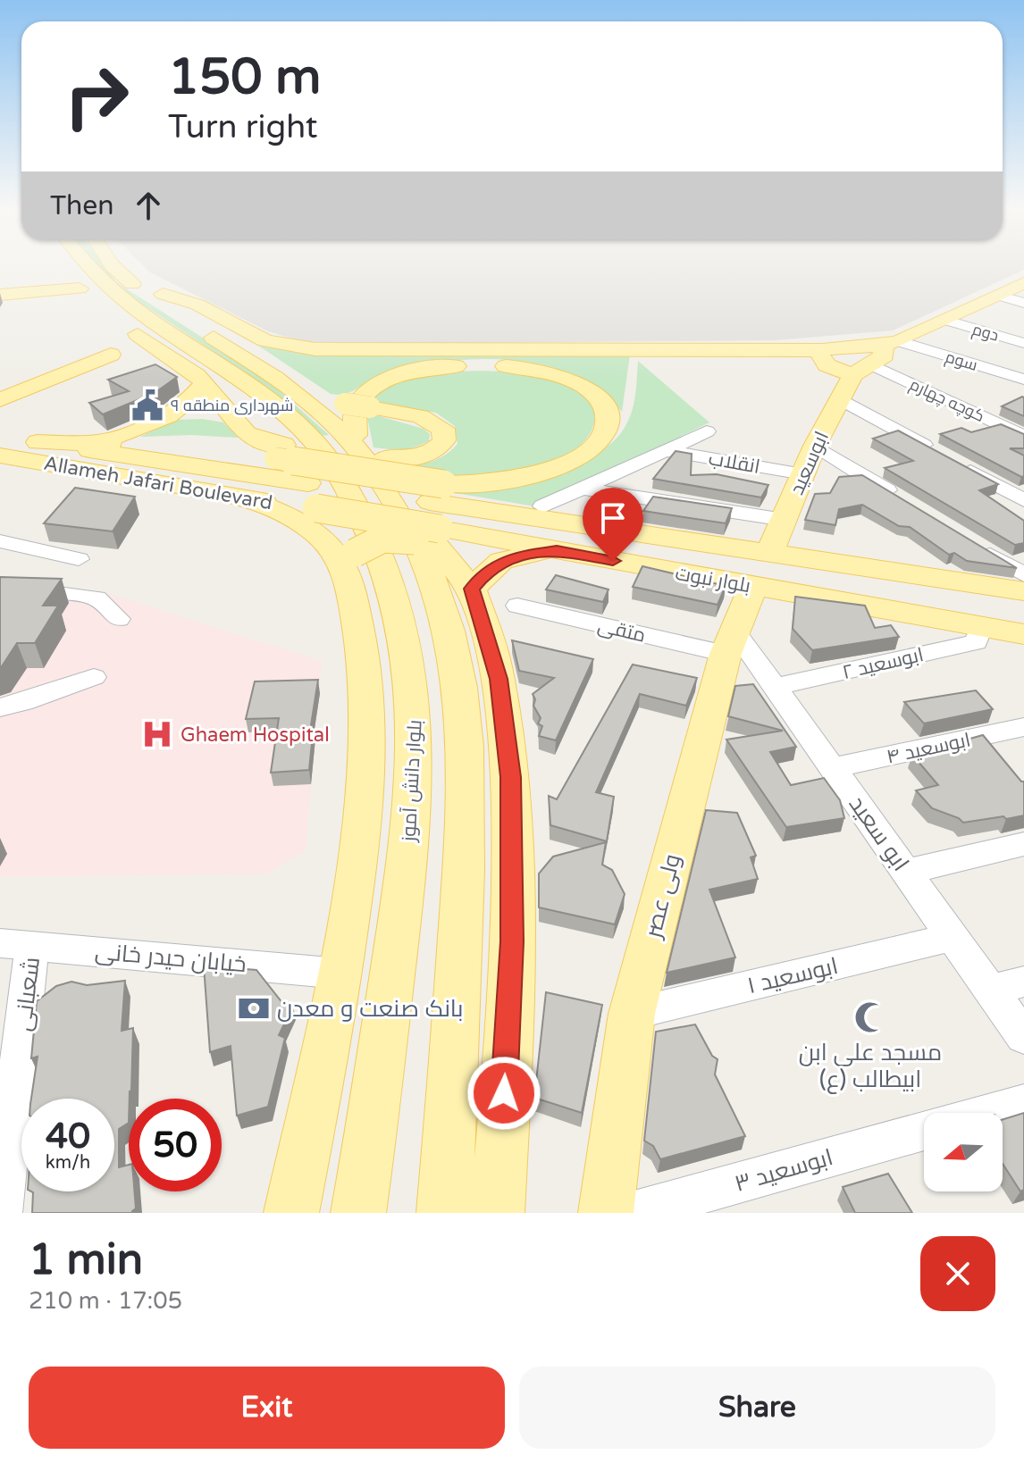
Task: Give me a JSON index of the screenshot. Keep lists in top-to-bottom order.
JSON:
{
  "streets": {
    "main road": [
      "ابوسعید",
      "Allameh Jafari Boulevard",
      "بلوار نبوت",
      "بلوار دانش آموز",
      "ولی عصر"
    ],
    "street": [
      "دوم",
      "سوم",
      "کوچه چهارم",
      "انقلاب",
      "متقی",
      "ابوسعید ۲",
      "ابوسعید ۴",
      "ابو سعید",
      "خیابان حیدر خانی",
      "ابوسعید ۱",
      "شعبانی",
      "ابوسعید ۳"
    ]
  },
  "crossings": [
    ["کوچه چهارم", "ابوسعید"],
    ["انقلاب", "ابوسعید"],
    ["ابوسعید", "بلوار نبوت"],
    ["ابوسعید", "ولی عصر"],
    ["Allameh Jafari Boulevard", "بلوار نبوت"],
    ["بلوار نبوت", "ابوسعید ۲"],
    ["بلوار نبوت", "ولی عصر"],
    ["متقی", "ابو سعید"],
    ["متقی", "ولی عصر"],
    ["ابوسعید ۲", "ابو سعید"],
    ["ابوسعید ۴", "ابو سعید"],
    ["ابو سعید", "ولی عصر"],
    ["ابو سعید", "ابوسعید ۱"],
    ["ولی عصر", "ابوسعید ۱"],
    ["خیابان حیدر خانی", "شعبانی"]
  ],
  "places": {
    "public building": ["شهرداری منطقه ۹"],
    "hospital": ["Ghaem Hospital"],
    "bank": ["بانک صنعت و معدن"],
    "mosque": ["مسجد علی ابن ابیطالب (ع)"]
  },
  "north": "left",
  "page": {
    "turn": ["150 m", "Turn right"],
    "then": "Then",
    "speed": "40 km/h",
    "limit": "50",
    "heading": ["1 min", "210 m · 17:05"],
    "buttons": ["Exit", "Share"]
  }
}
